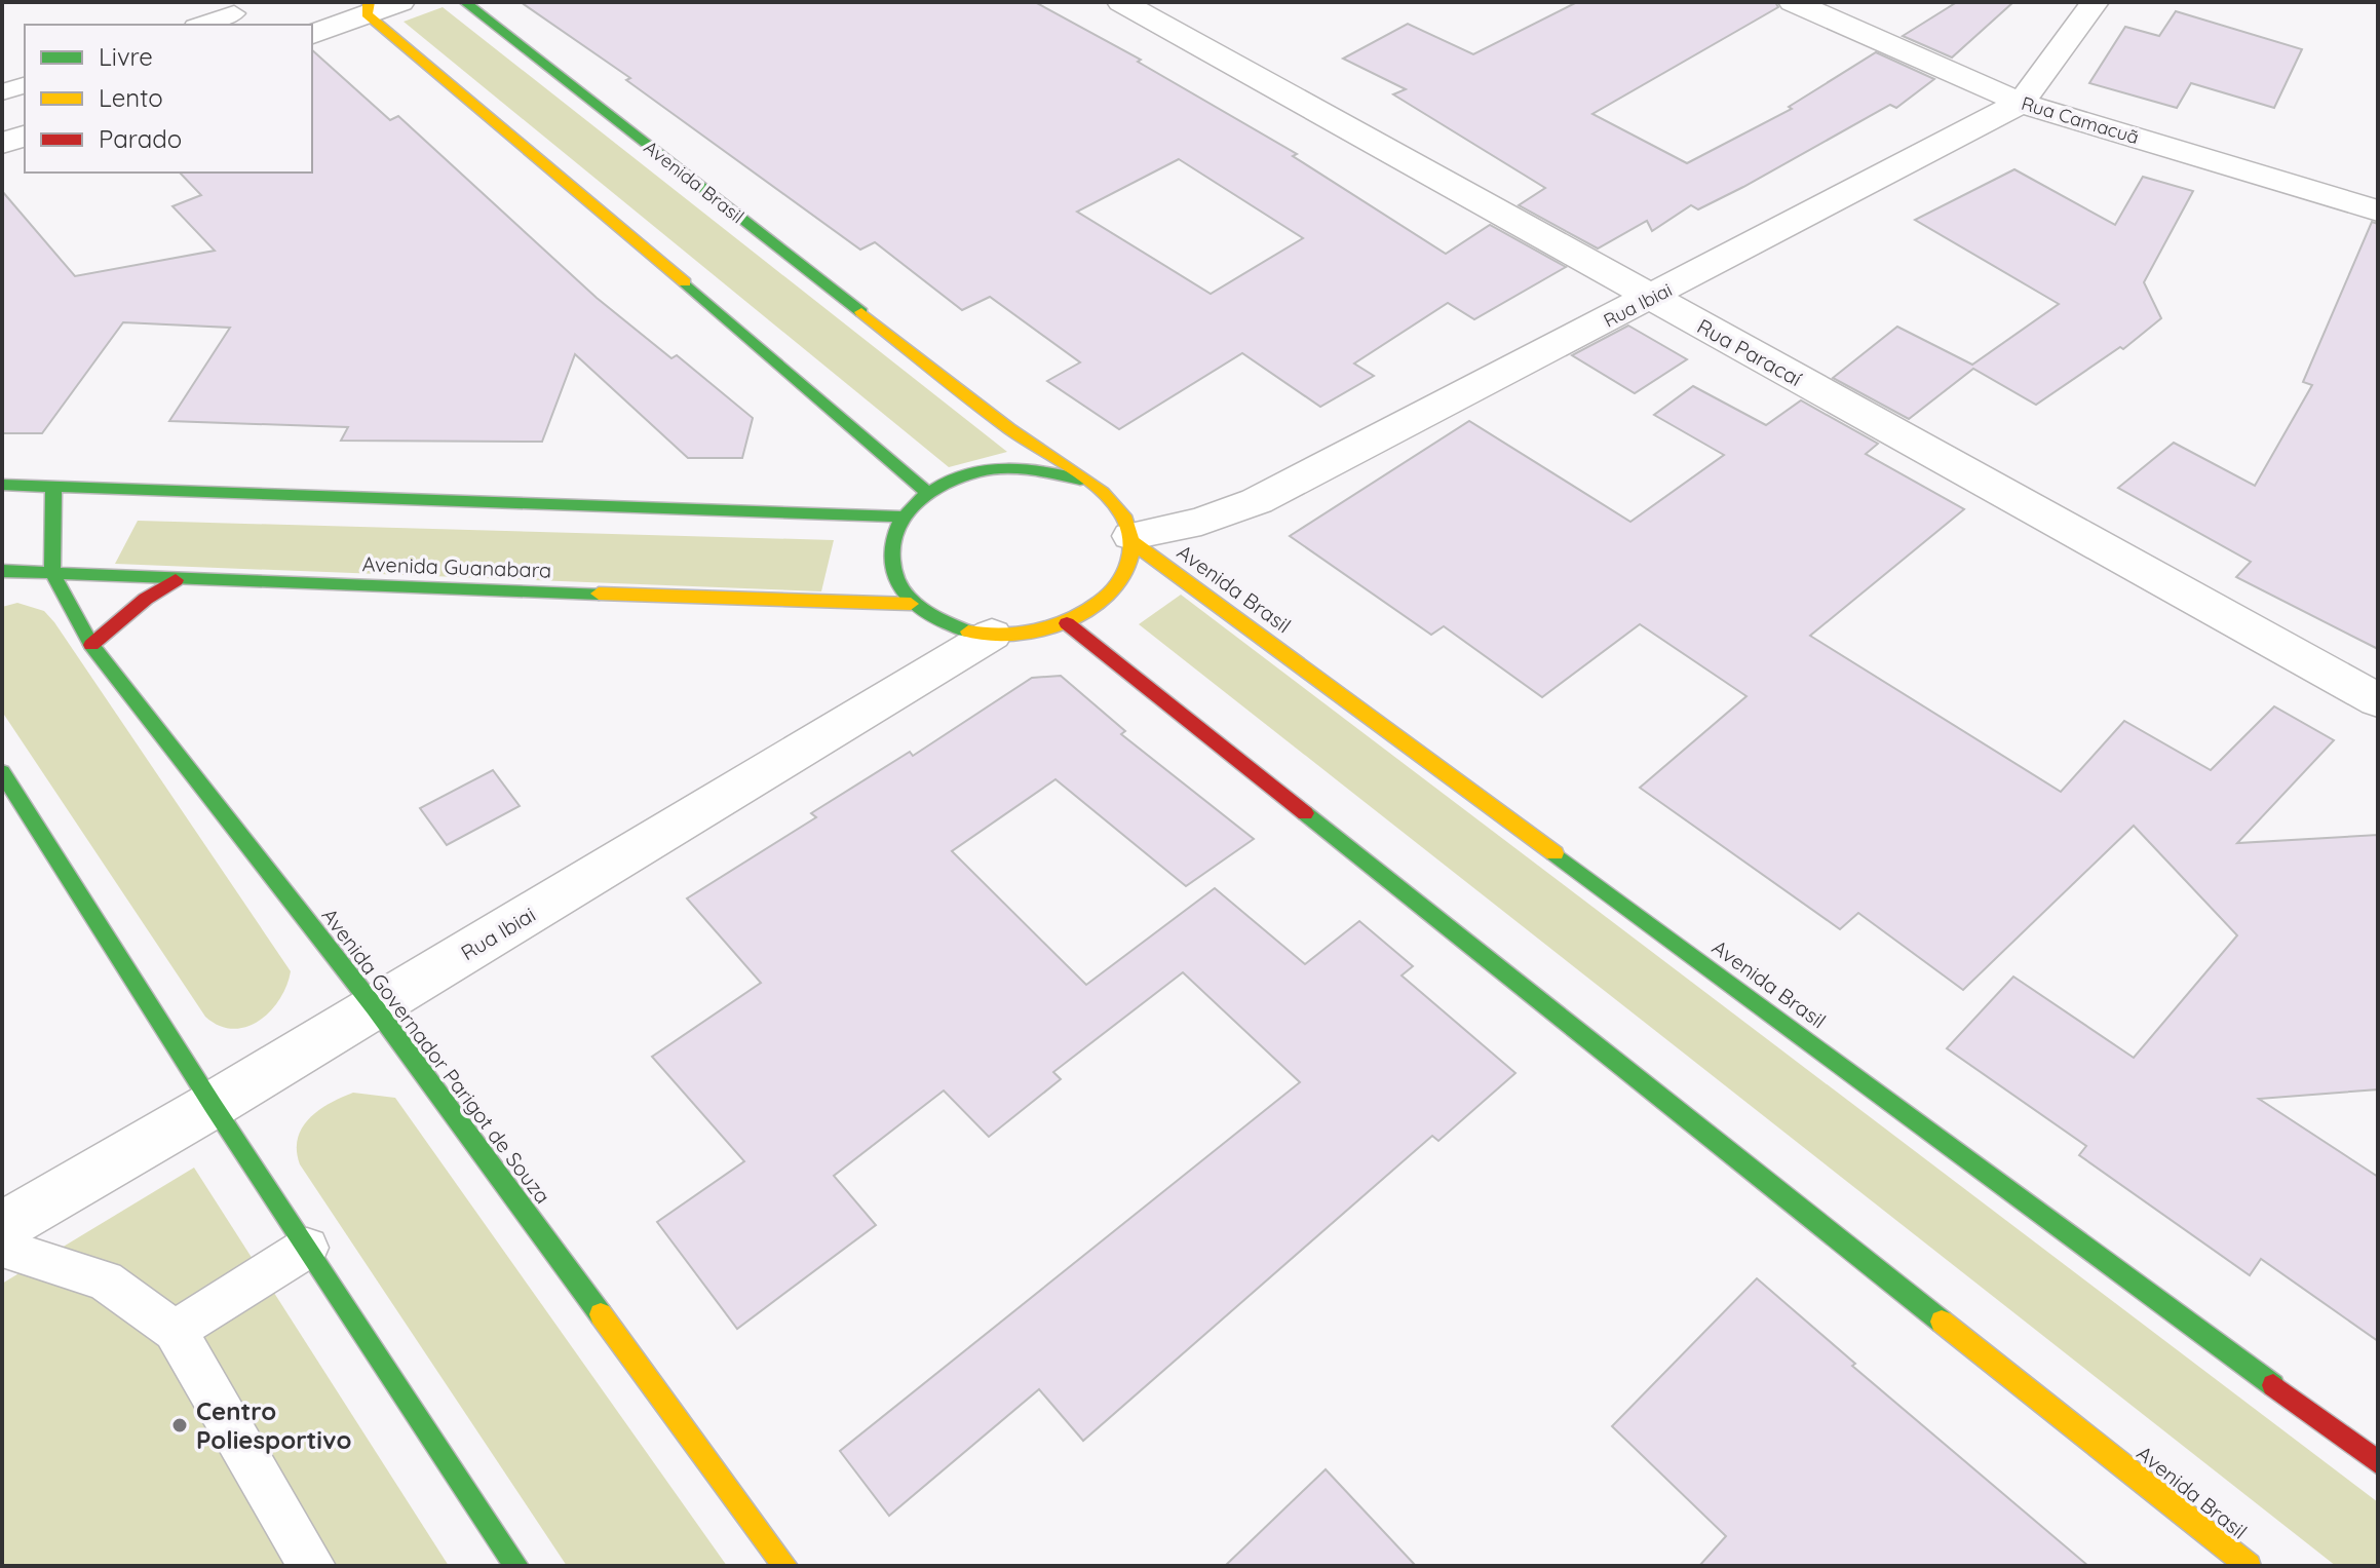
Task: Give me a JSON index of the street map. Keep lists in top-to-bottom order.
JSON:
{
  "streets": {
    "main road": ["Avenida Brasil", "Avenida Guanabara", "Avenida Governador Parigot de Souza"],
    "street": ["Rua Camacuã", "Rua Ibiai", "Rua Paracaí"]
  },
  "crossings": [
    ["Rua Camacuã", "Rua Ibiai"],
    ["Avenida Brasil", "Rua Ibiai"],
    ["Avenida Brasil", "Avenida Guanabara"],
    ["Rua Ibiai", "Rua Paracaí"],
    ["Rua Ibiai", "Avenida Guanabara"],
    ["Rua Ibiai", "Avenida Governador Parigot de Souza"],
    ["Avenida Guanabara", "Avenida Governador Parigot de Souza"]
  ],
  "places": ["Centro Poliesportivo"],
  "legend": ["Livre", "Lento", "Parado"]
}
